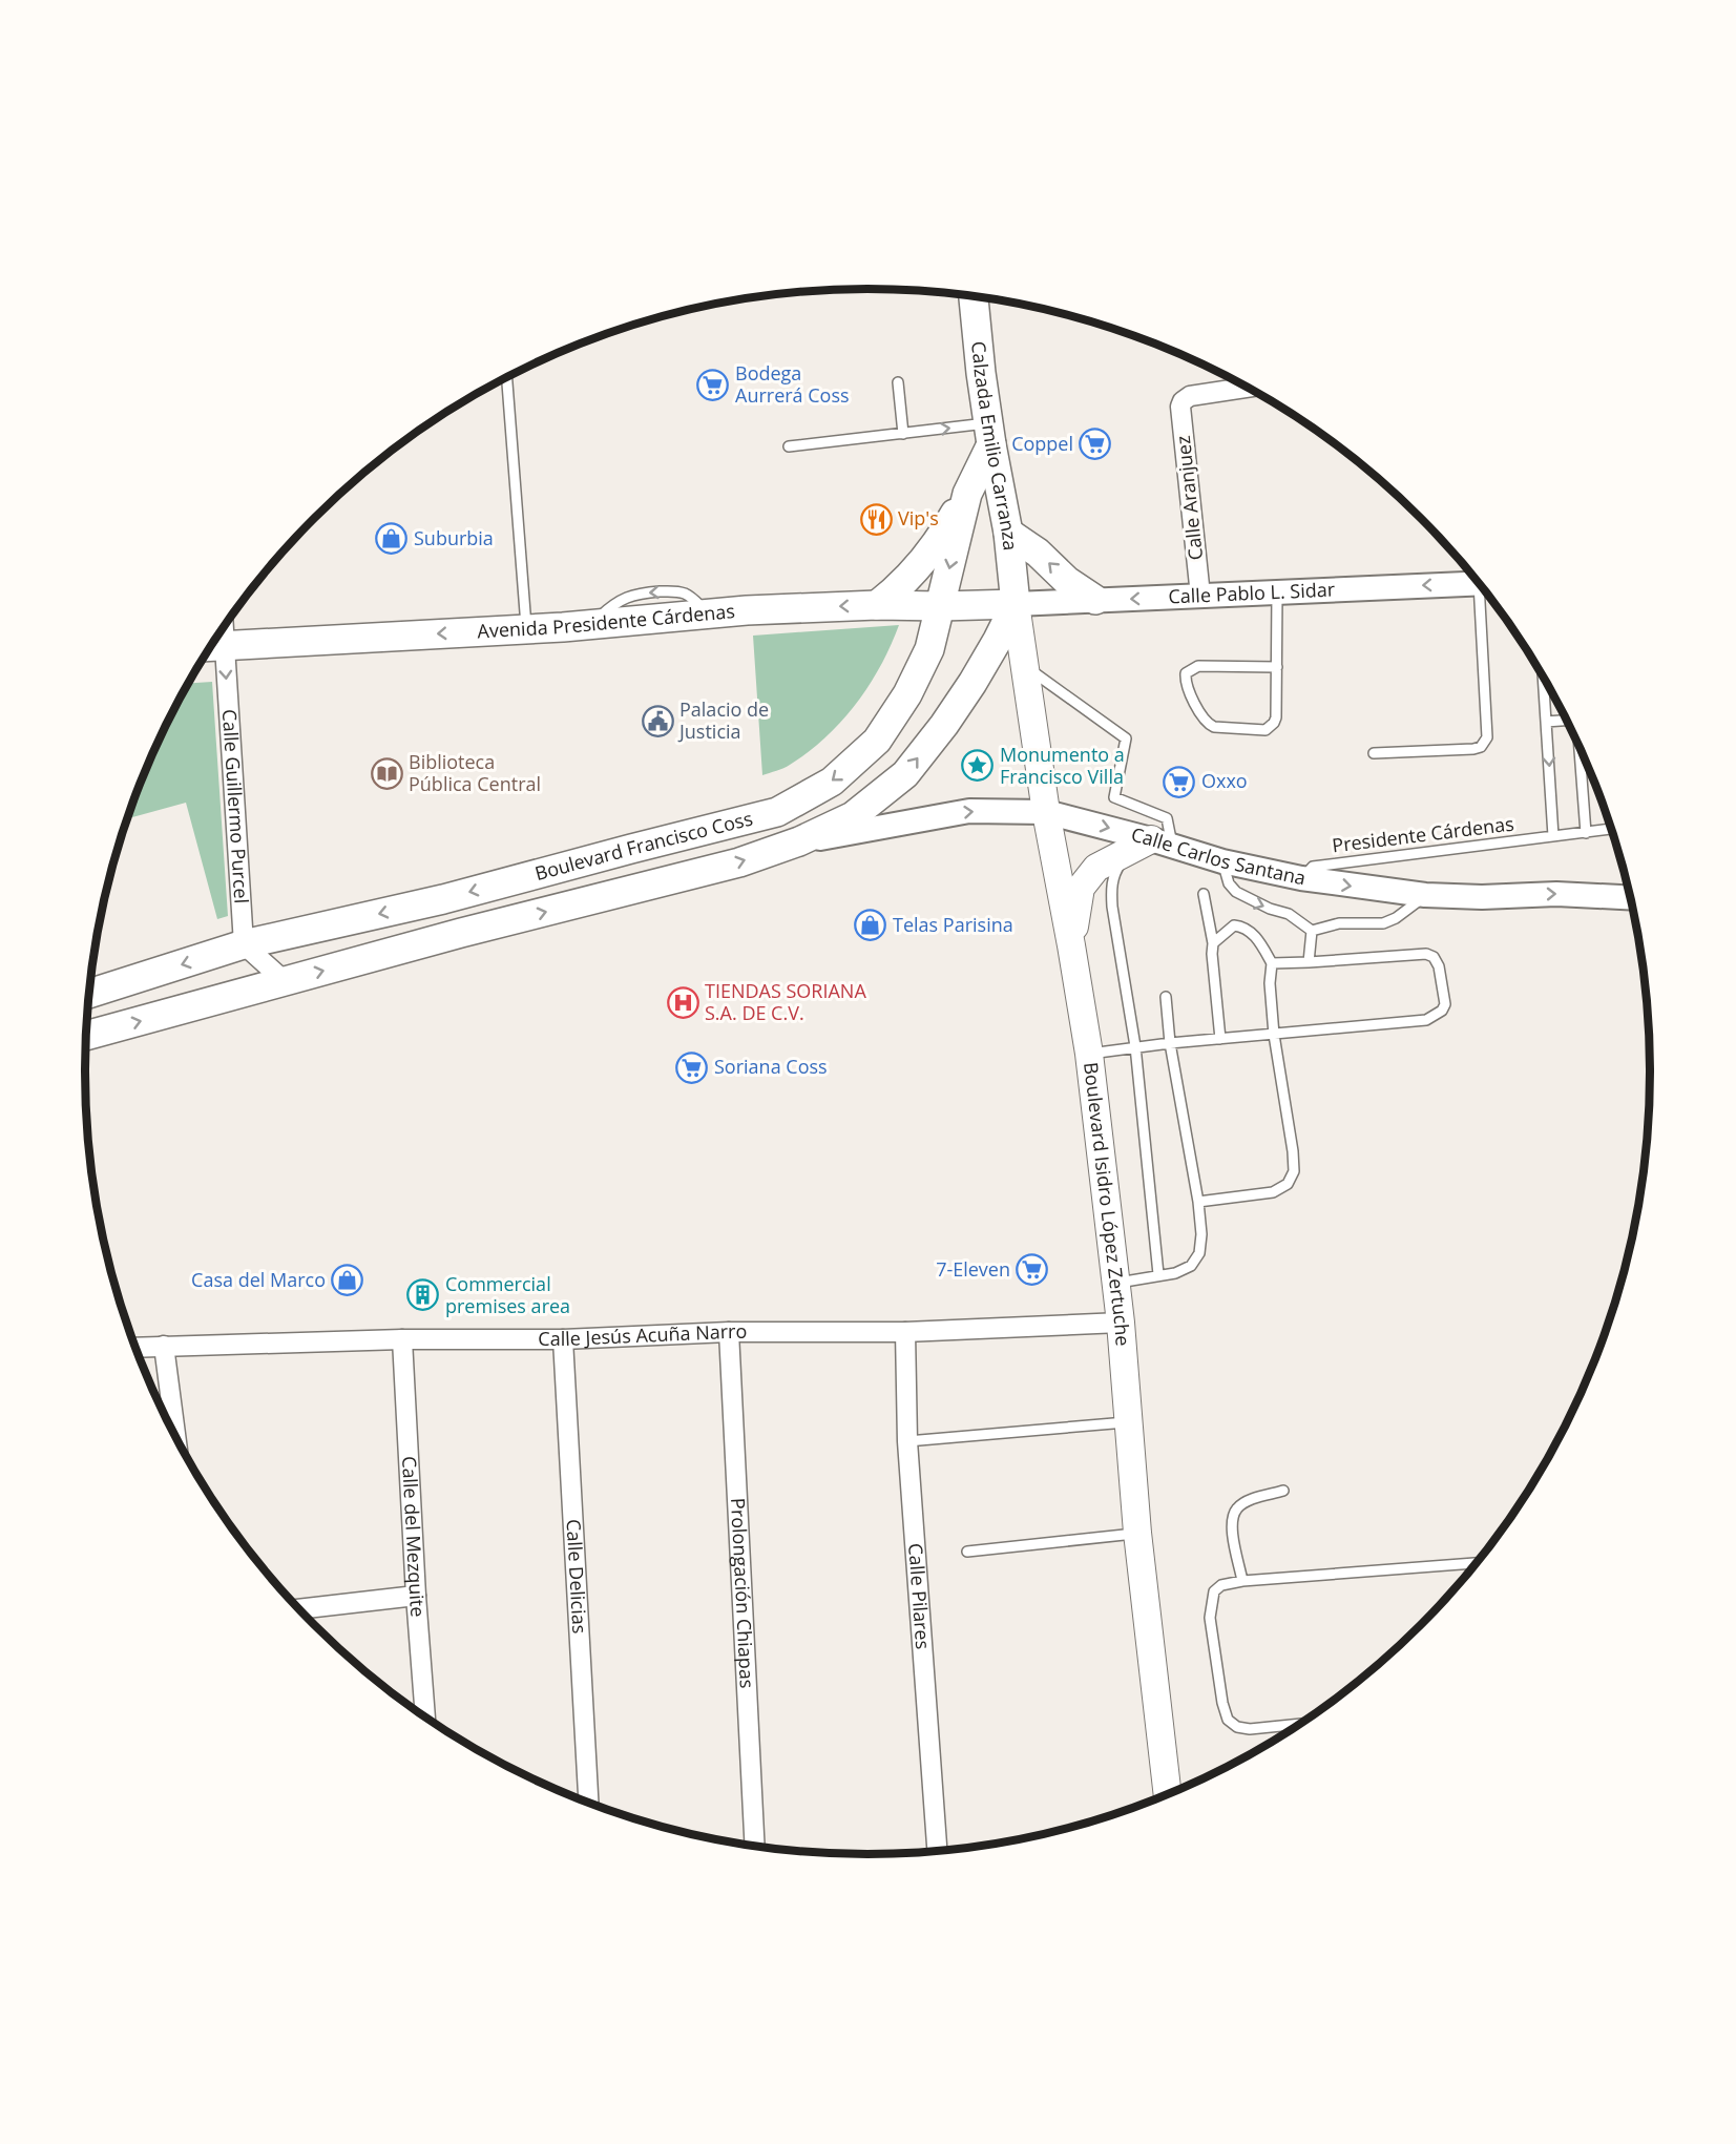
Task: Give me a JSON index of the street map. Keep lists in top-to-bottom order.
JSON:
{
  "streets": {
    "main road": [
      "Calzada Emilio Carranza",
      "Avenida Presidente Cárdenas",
      "Boulevard Francisco Coss",
      "Boulevard Isidro López Zertuche"
    ],
    "street": [
      "Calle Aranjuez",
      "Calle Pablo L. Sidar",
      "Calle Guillermo Purcel",
      "Calle Carlos Santana",
      "Calle Jesús Acuña Narro",
      "Calle del Mezquite",
      "Calle Delicias",
      "Prolongación Chiapas",
      "Calle Pilares"
    ],
    "lane": ["Presidente Cárdenas"]
  },
  "crossings": [
    ["Calzada Emilio Carranza", "Calle Pablo L. Sidar"],
    ["Calzada Emilio Carranza", "Avenida Presidente Cárdenas"],
    ["Calzada Emilio Carranza", "Boulevard Francisco Coss"],
    ["Calzada Emilio Carranza", "Boulevard Isidro López Zertuche"],
    ["Calle Aranjuez", "Calle Pablo L. Sidar"],
    ["Calle Pablo L. Sidar", "Avenida Presidente Cárdenas"],
    ["Calle Pablo L. Sidar", "Boulevard Francisco Coss"],
    ["Calle Pablo L. Sidar", "Boulevard Isidro López Zertuche"],
    ["Avenida Presidente Cárdenas", "Calle Guillermo Purcel"],
    ["Avenida Presidente Cárdenas", "Boulevard Francisco Coss"],
    ["Avenida Presidente Cárdenas", "Boulevard Isidro López Zertuche"],
    ["Calle Guillermo Purcel", "Boulevard Francisco Coss"],
    ["Presidente Cárdenas", "Calle Carlos Santana"],
    ["Boulevard Francisco Coss", "Calle Carlos Santana"],
    ["Boulevard Francisco Coss", "Boulevard Isidro López Zertuche"],
    ["Calle Carlos Santana", "Boulevard Isidro López Zertuche"],
    ["Boulevard Isidro López Zertuche", "Calle Jesús Acuña Narro"],
    ["Calle Jesús Acuña Narro", "Calle del Mezquite"],
    ["Calle Jesús Acuña Narro", "Calle Delicias"],
    ["Calle Jesús Acuña Narro", "Prolongación Chiapas"],
    ["Calle Jesús Acuña Narro", "Calle Pilares"]
  ],
  "one_way": [
    "Calle Pablo L. Sidar",
    "Avenida Presidente Cárdenas",
    "Calle Guillermo Purcel",
    "Calle Carlos Santana"
  ],
  "places": {
    "supermarket": [
      "Bodega Aurrerá Coss",
      "Coppel",
      "Oxxo",
      "Soriana Coss",
      "7-Eleven"
    ],
    "restaurant": ["Vip's"],
    "shop": ["Suburbia", "Telas Parisina", "Casa del Marco"],
    "public building": ["Palacio de Justicia"],
    "place": ["Monumento a Francisco Villa"],
    "library": ["Biblioteca Pública Central"],
    "hospital": ["TIENDAS SORIANA S.A. DE C.V."],
    "building": ["Commercial premises area"]
  }
}
